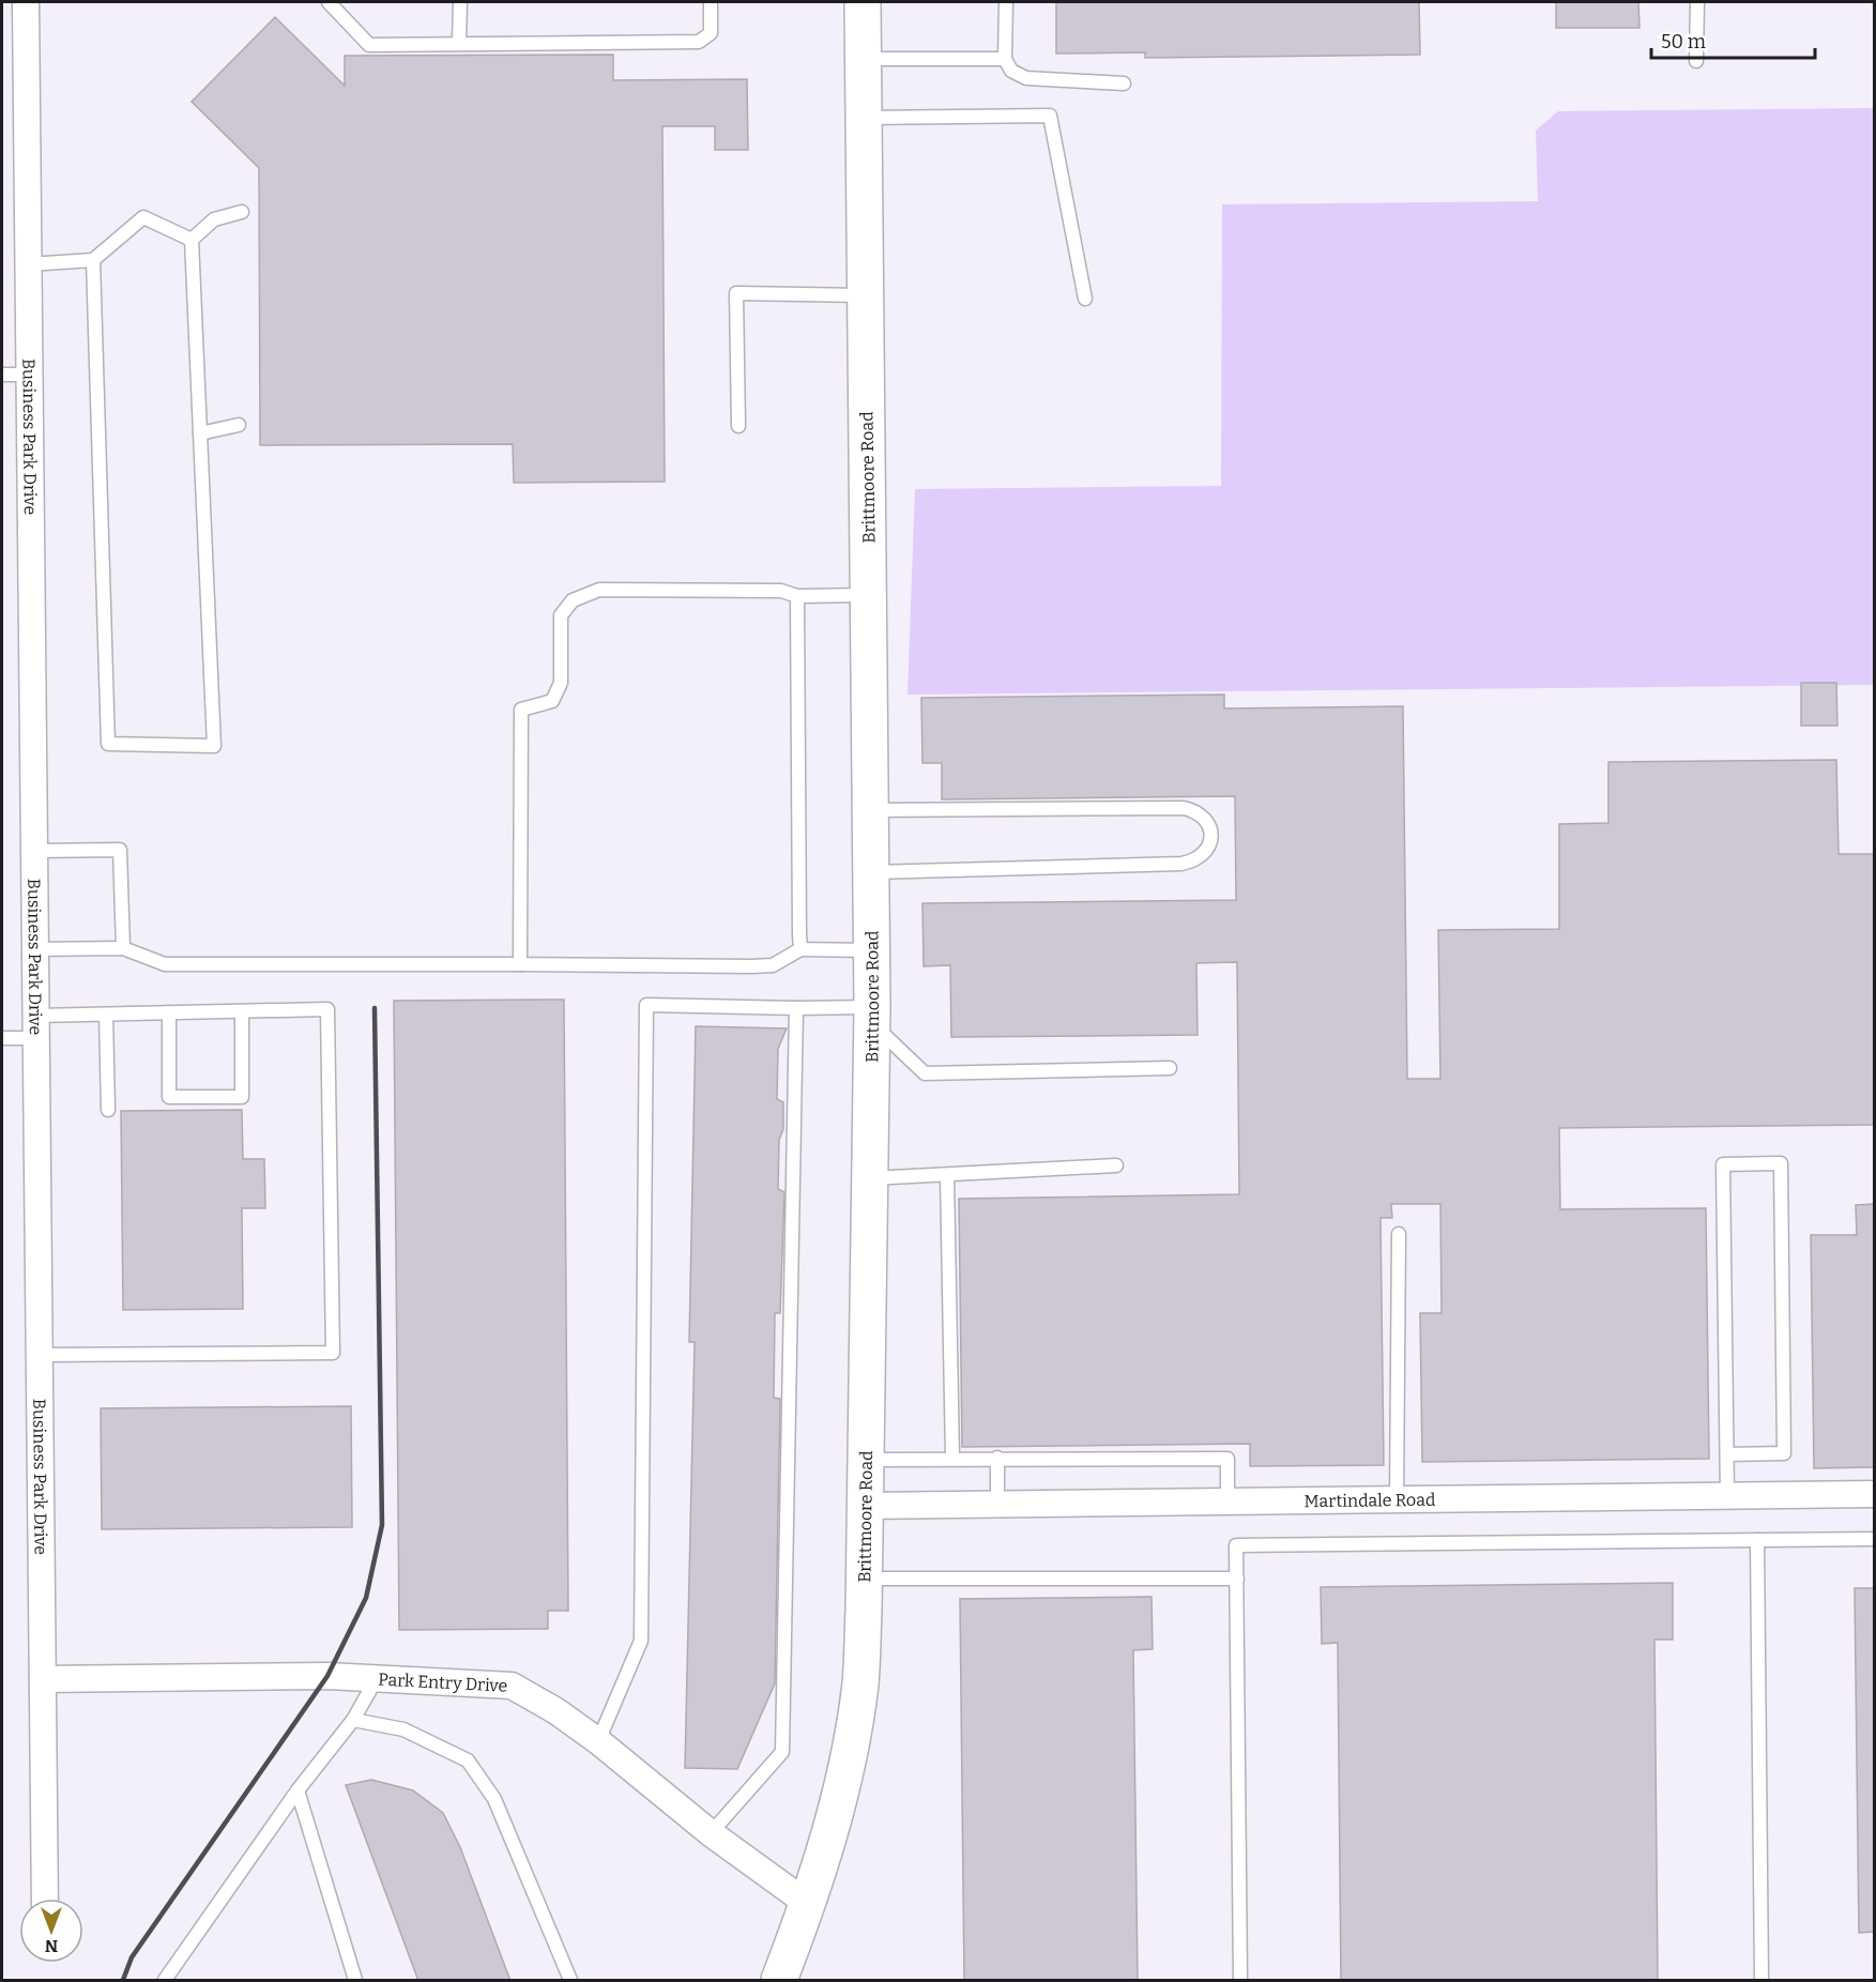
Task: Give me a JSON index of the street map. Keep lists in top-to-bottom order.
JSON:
{
  "streets": {
    "main road": ["Brittmoore Road"],
    "street": ["Business Park Drive", "Martindale Road", "Park Entry Drive"]
  },
  "crossings": [
    ["Business Park Drive", "Park Entry Drive"],
    ["Brittmoore Road", "Martindale Road"],
    ["Brittmoore Road", "Park Entry Drive"]
  ],
  "scale_bar": "50 m",
  "north": "bottom"
}
